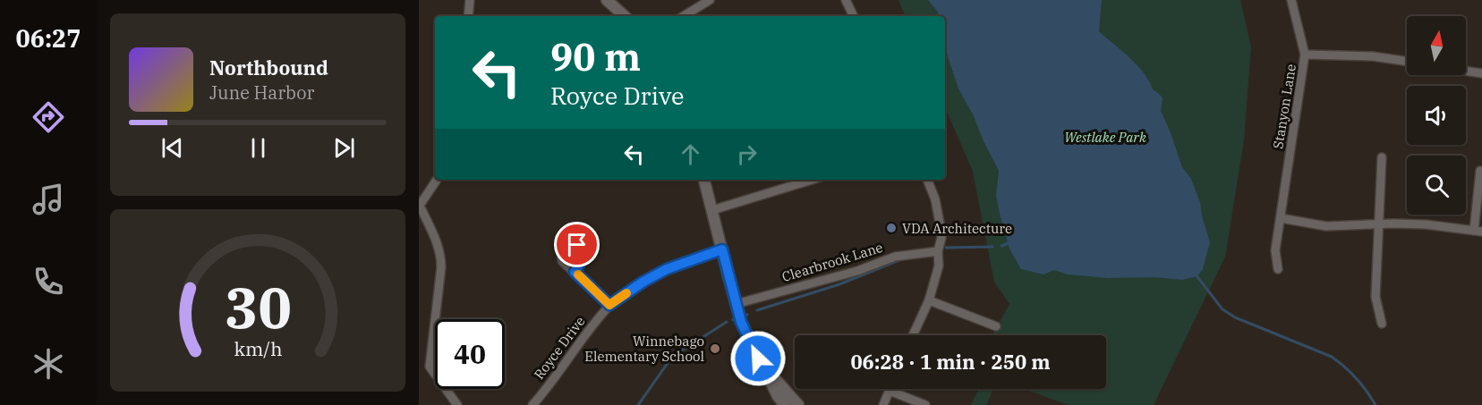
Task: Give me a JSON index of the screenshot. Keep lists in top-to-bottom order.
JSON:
{
  "streets": {
    "street": ["Stanyon Lane", "Clearbrook Lane", "Royce Drive"]
  },
  "parks": ["Westlake Park"],
  "places": ["VDA Architecture", "Winnebago Elementary School"],
  "north": "top",
  "page": {
    "tabs": "06:27",
    "turn": ["90 m", "Royce Drive"],
    "song": ["Northbound", "June Harbor"],
    "limit": "40",
    "trip": "06:28 · 1 min · 250 m",
    "gauge": ["30", "km/h"]
  }
}
